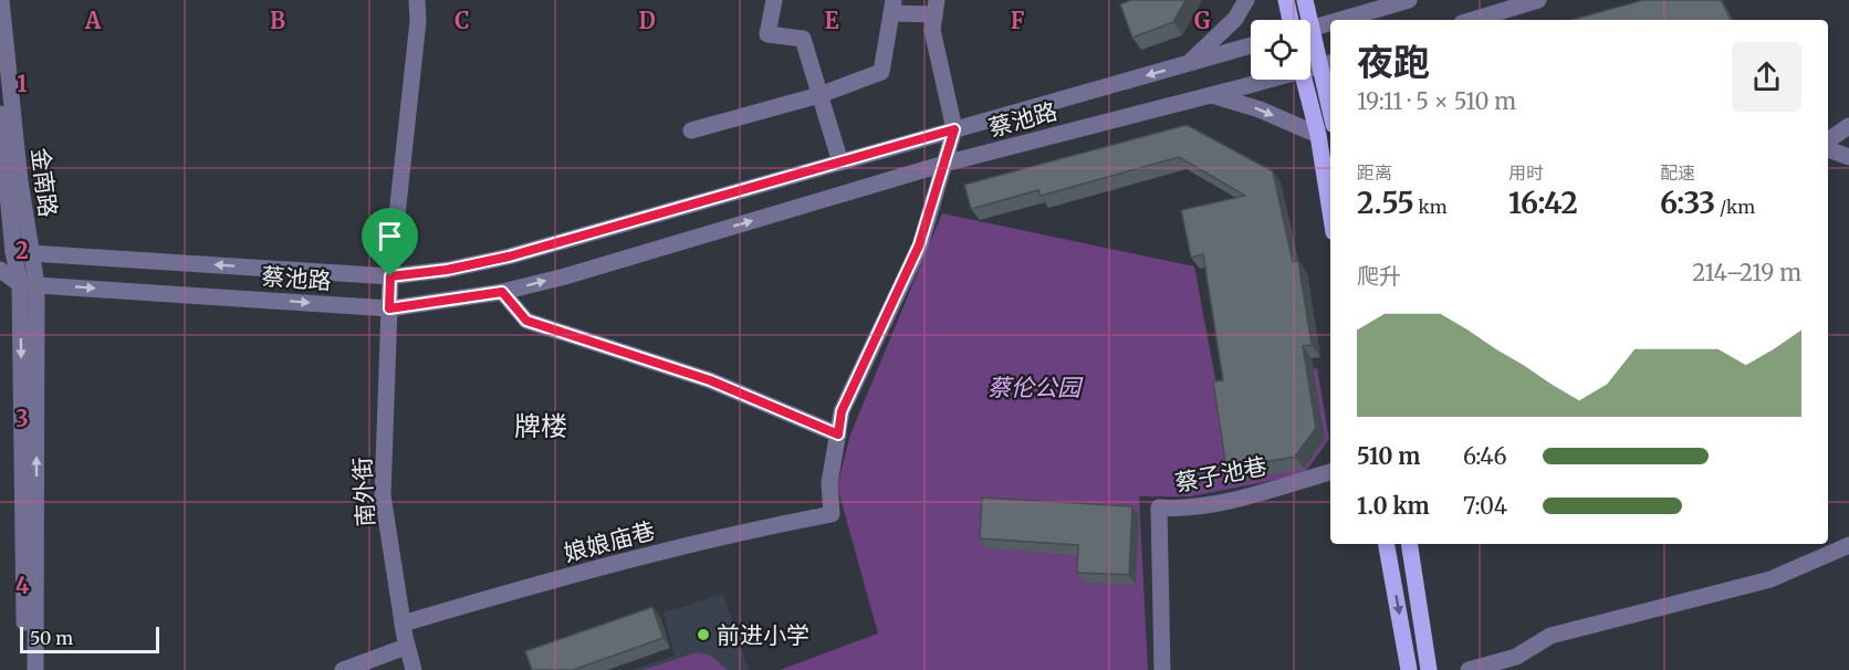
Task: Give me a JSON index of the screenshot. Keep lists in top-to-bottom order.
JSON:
{
  "streets": {
    "street": [
      "蔡池路",
      "金南路",
      "蔡子池巷",
      "南外街",
      "娘娘庙巷"
    ]
  },
  "crossings": [
    ["蔡池路", "金南路"],
    ["蔡池路", "南外街"],
    ["南外街", "娘娘庙巷"]
  ],
  "districts": ["牌楼"],
  "parks": ["蔡伦公园"],
  "places": ["前进小学"],
  "scale_bar": "50 m",
  "page": {
    "heading": ["夜跑", "19:11 · 5 × 510 m"],
    "stats": [
      ["距离", "2.55 km"],
      ["用时", "16:42"],
      ["配速", "6:33 /km"]
    ],
    "chart": ["爬升", "214–219 m"],
    "list": [
      {
        "name": "510 m",
        "note": "6:46"
      },
      {
        "name": "1.0 km",
        "note": "7:04"
      }
    ],
    "scale": "50 m"
  },
  "grid": {
    "columns": [
      "A",
      "B",
      "C",
      "D",
      "E",
      "F",
      "G"
    ],
    "rows": [
      "1",
      "2",
      "3",
      "4"
    ]
  }
}
